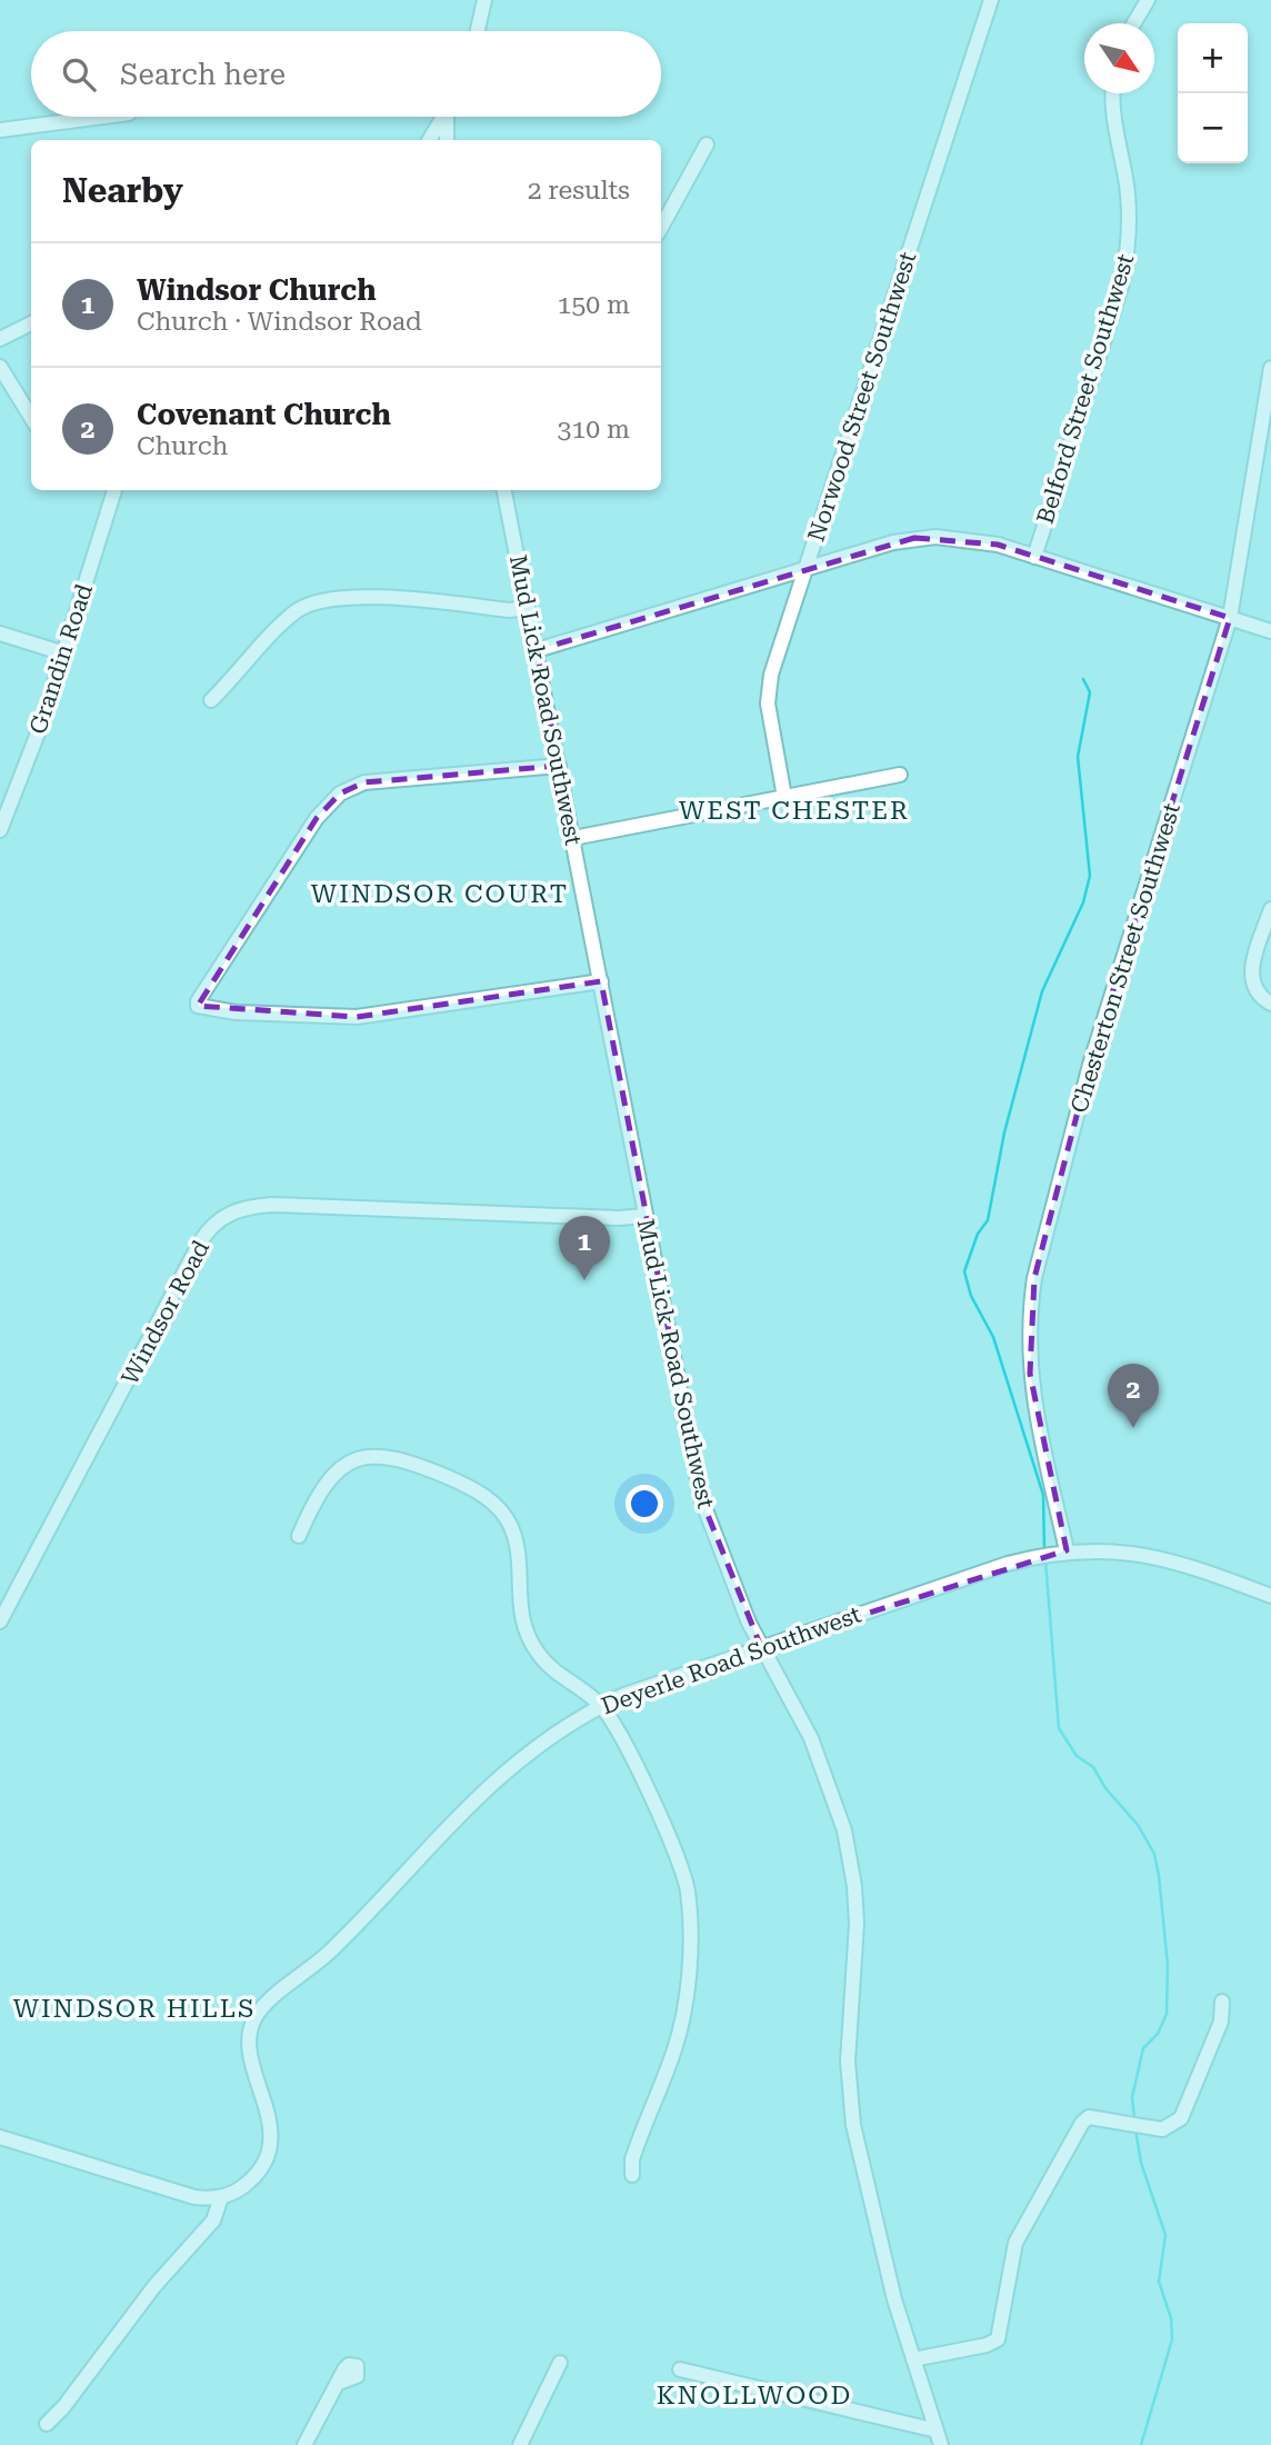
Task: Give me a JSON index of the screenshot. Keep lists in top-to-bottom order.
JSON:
{
  "streets": {
    "street": [
      "Belford Street Southwest",
      "Norwood Street Southwest",
      "Grandin Road",
      "Mud Lick Road Southwest",
      "Chesterton Street Southwest",
      "Windsor Road",
      "Deyerle Road Southwest"
    ]
  },
  "crossings": [
    ["Mud Lick Road Southwest", "Windsor Road"],
    ["Mud Lick Road Southwest", "Deyerle Road Southwest"],
    ["Chesterton Street Southwest", "Deyerle Road Southwest"]
  ],
  "districts": [
    "WEST CHESTER",
    "WINDSOR COURT",
    "WINDSOR HILLS",
    "KNOLLWOOD"
  ],
  "north": "bottom right",
  "page": {
    "map_buttons": ["+", "−"],
    "search": "Search here",
    "heading": ["Nearby", "2 results"],
    "list": [
      {
        "mark": "1",
        "name": "Windsor Church",
        "note": "Church · Windsor Road",
        "value": "150 m"
      },
      {
        "mark": "2",
        "name": "Covenant Church",
        "note": "Church",
        "value": "310 m"
      }
    ],
    "pins": ["1", "2"]
  }
}
